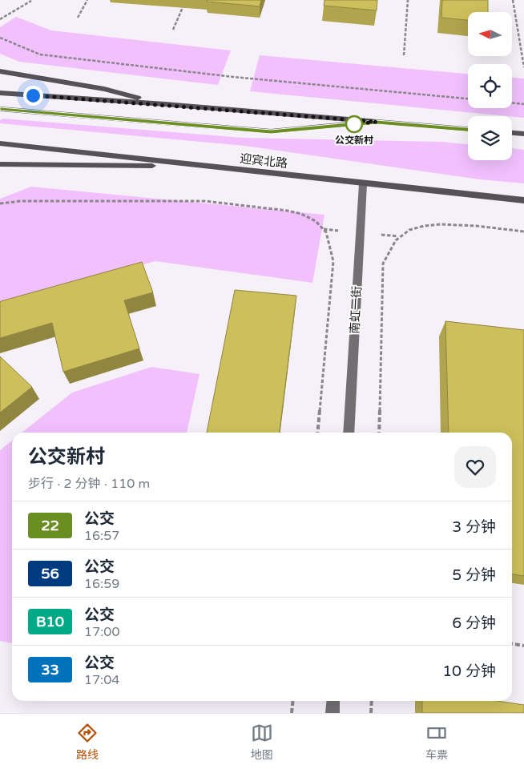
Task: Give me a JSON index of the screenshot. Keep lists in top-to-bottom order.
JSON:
{
  "streets": {
    "main road": ["迎宾北路", "南虹一街"]
  },
  "crossings": [
    ["迎宾北路", "南虹一街"]
  ],
  "places": ["公交新村"],
  "lines": ["bus line 22"],
  "north": "left",
  "page": {
    "heading": ["公交新村", "步行 · 2 分钟 · 110 m"],
    "list": [
      {
        "mark": "22",
        "name": "公交",
        "note": "16:57",
        "value": "3 分钟"
      },
      {
        "mark": "56",
        "name": "公交",
        "note": "16:59",
        "value": "5 分钟"
      },
      {
        "mark": "B10",
        "name": "公交",
        "note": "17:00",
        "value": "6 分钟"
      },
      {
        "mark": "33",
        "name": "公交",
        "note": "17:04",
        "value": "10 分钟"
      }
    ],
    "tabs": ["路线", "地图", "车票"]
  }
}
